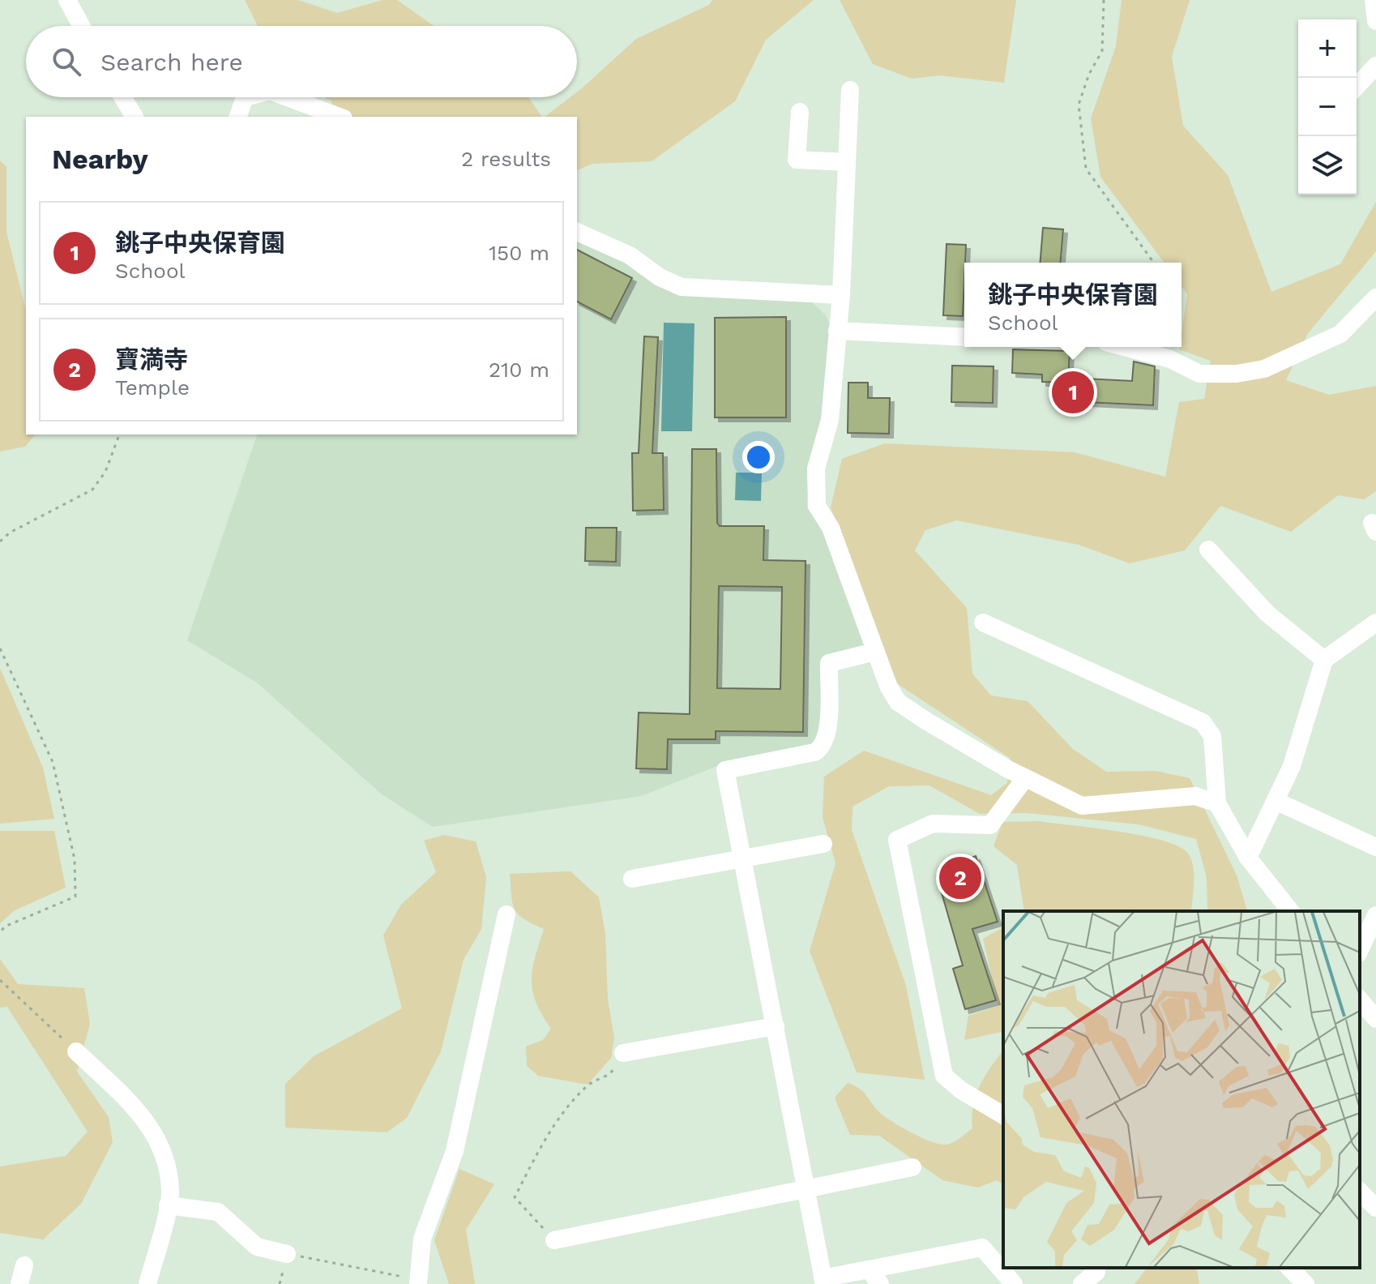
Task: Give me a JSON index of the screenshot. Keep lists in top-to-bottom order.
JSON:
{
  "page": {
    "map_buttons": ["+", "−"],
    "search": "Search here",
    "heading": ["Nearby", "2 results"],
    "list": [
      {
        "mark": "1",
        "name": "銚子中央保育園",
        "note": "School",
        "value": "150 m"
      },
      {
        "mark": "2",
        "name": "寶満寺",
        "note": "Temple",
        "value": "210 m"
      }
    ],
    "popup": ["銚子中央保育園", "School"],
    "pins": ["1", "2"]
  }
}
